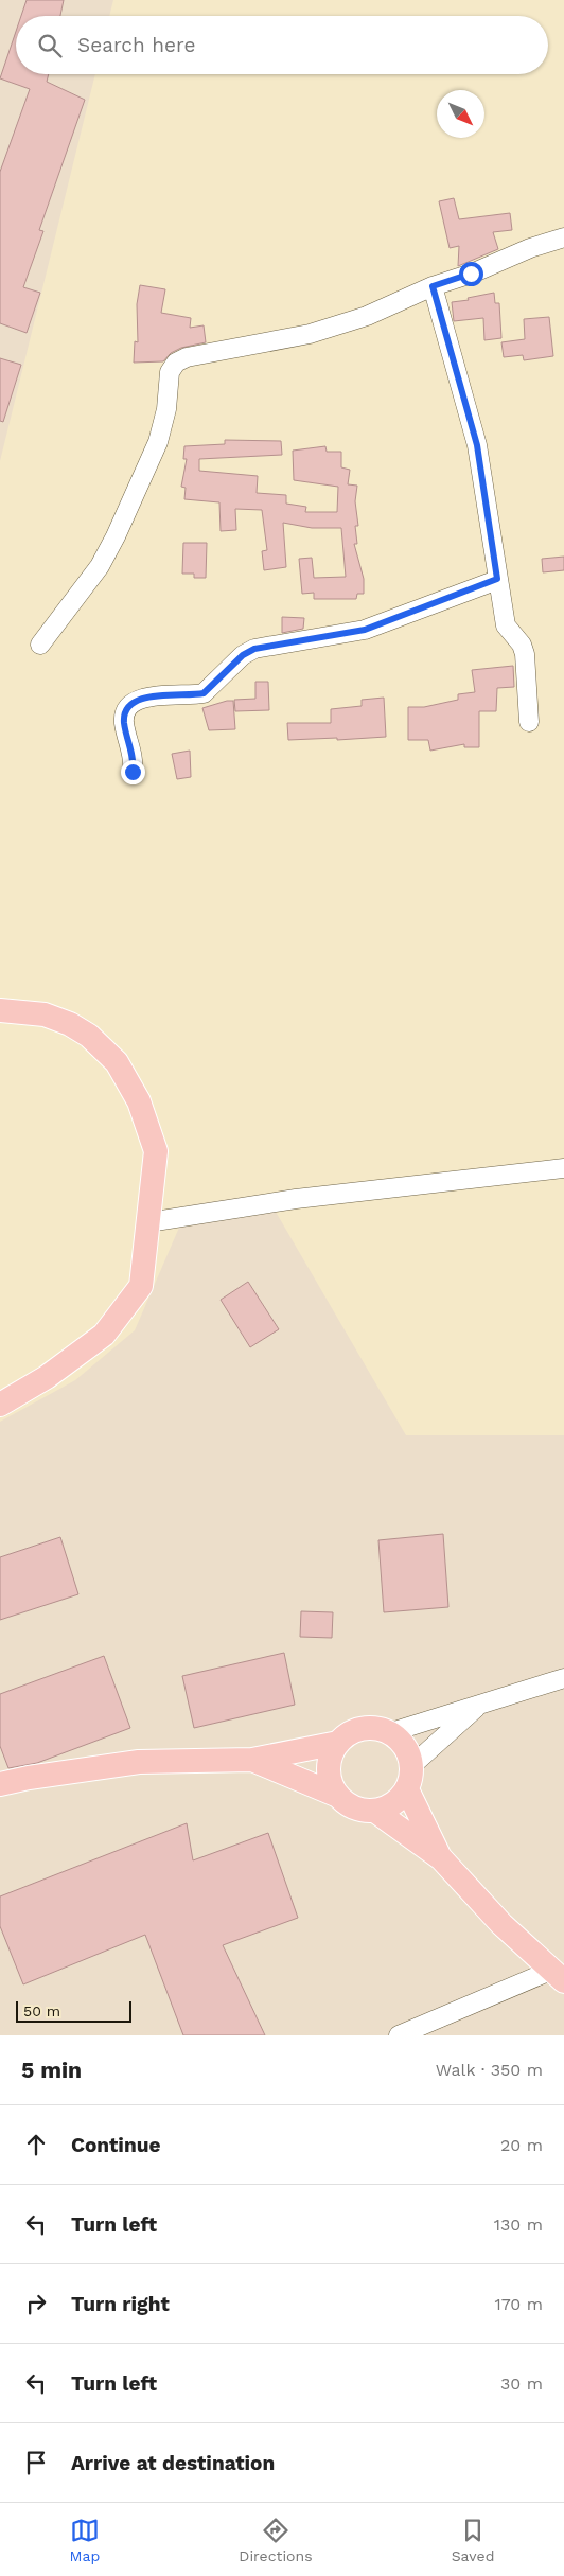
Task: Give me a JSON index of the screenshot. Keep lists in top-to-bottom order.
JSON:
{
  "scale_bar": "50 m",
  "north": "bottom right",
  "page": {
    "search": "Search here",
    "scale": "50 m",
    "heading": ["5 min", "Walk · 350 m"],
    "list": [
      ["Continue", "20 m"],
      ["Turn left", "130 m"],
      ["Turn right", "170 m"],
      ["Turn left", "30 m"],
      "Arrive at destination"
    ],
    "nav": ["Map", "Directions", "Saved"]
  }
}
